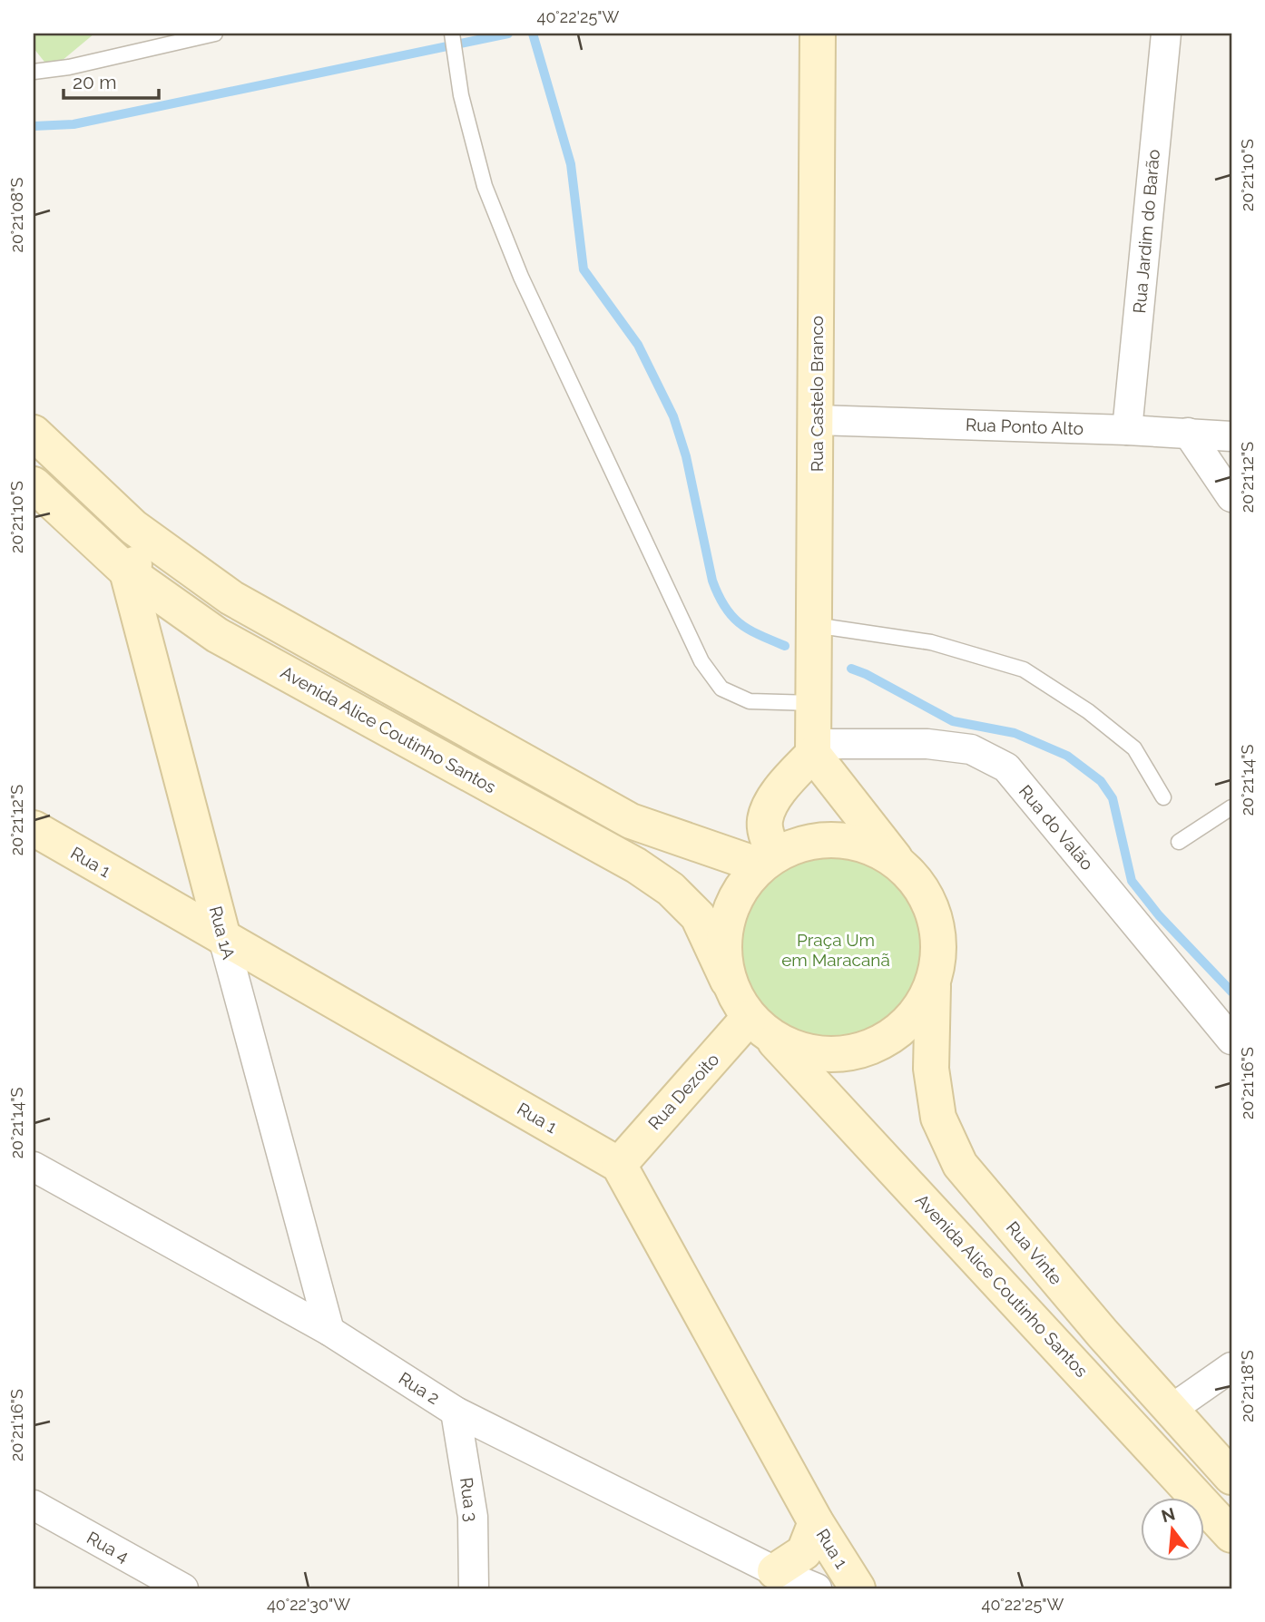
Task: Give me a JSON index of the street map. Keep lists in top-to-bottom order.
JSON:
{
  "streets": {
    "main road": [
      "Rua Castelo Branco",
      "Avenida Alice Coutinho Santos",
      "Rua 1",
      "Rua 1A",
      "Rua Dezoito",
      "Rua Vinte"
    ],
    "street": [
      "Rua Jardim do Barão",
      "Rua Ponto Alto",
      "Rua do Valão",
      "Rua 2",
      "Rua 3",
      "Rua 4"
    ]
  },
  "crossings": [
    ["Rua Jardim do Barão", "Rua Ponto Alto"],
    ["Rua Castelo Branco", "Rua Ponto Alto"],
    ["Rua Castelo Branco", "Rua do Valão"],
    ["Avenida Alice Coutinho Santos", "Rua 1A"],
    ["Avenida Alice Coutinho Santos", "Rua Dezoito"],
    ["Avenida Alice Coutinho Santos", "Rua Vinte"],
    ["Rua 1", "Rua 1A"],
    ["Rua 1", "Rua Dezoito"],
    ["Rua 1A", "Rua 2"],
    ["Rua Dezoito", "Rua Vinte"],
    ["Rua 2", "Rua 3"]
  ],
  "parks": ["Praça Um em Maracanã"],
  "scale_bar": "20 m",
  "north": "top",
  "coordinates": [
    "40°22'25\"W",
    "20°21'10\"S",
    "20°21'08\"S",
    "20°21'12\"S",
    "20°21'14\"S",
    "20°21'16\"S",
    "20°21'18\"S",
    "40°22'30\"W"
  ]
}
